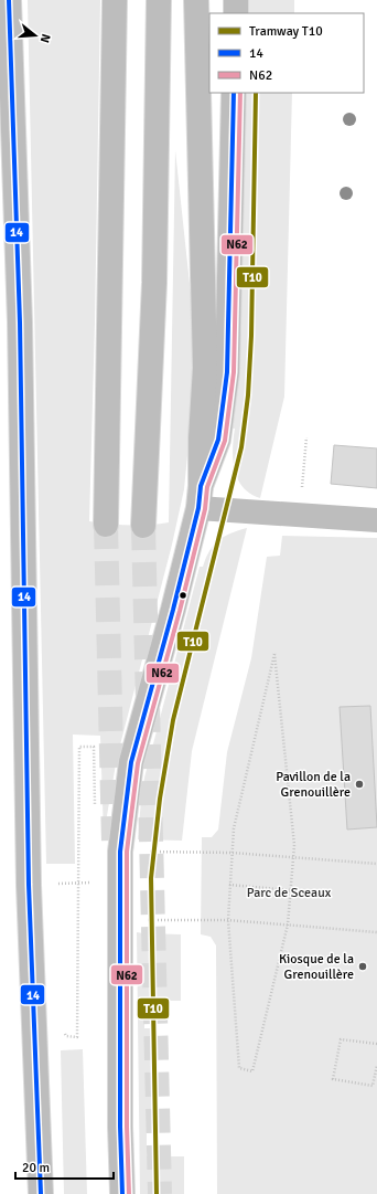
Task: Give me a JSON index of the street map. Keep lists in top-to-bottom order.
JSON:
{
  "parks": ["Parc de Sceaux"],
  "places": ["Pavillon de la Grenouillère", "Kiosque de la Grenouillère"],
  "lines": ["transit line 14", "tram line T10", "transit line N62"],
  "legend": ["Tramway T10", "14", "N62"],
  "scale_bar": "20 m",
  "north": "right"
}
